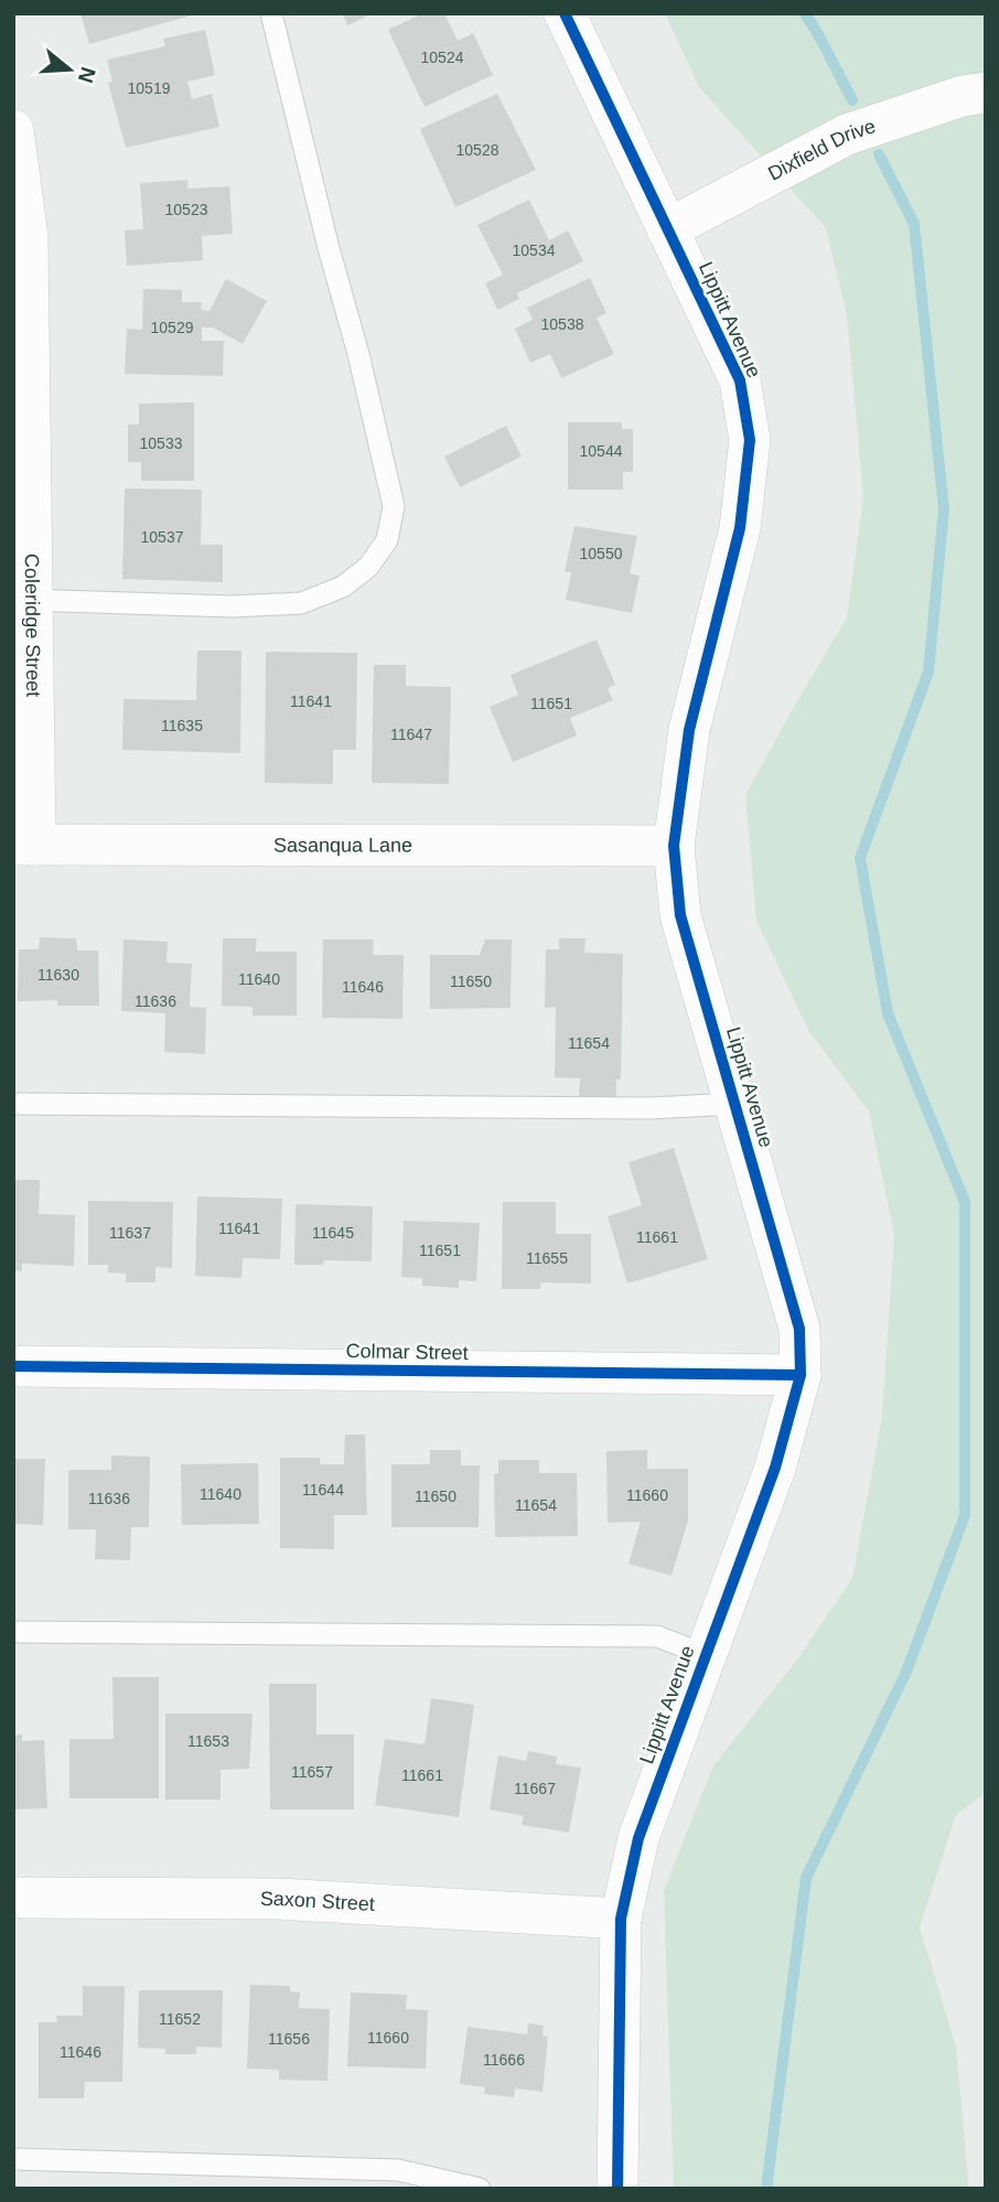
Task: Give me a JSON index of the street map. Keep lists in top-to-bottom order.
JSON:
{
  "streets": {
    "street": [
      "Dixfield Drive",
      "Lippitt Avenue",
      "Coleridge Street",
      "Sasanqua Lane",
      "Colmar Street",
      "Saxon Street"
    ]
  },
  "crossings": [
    ["Dixfield Drive", "Lippitt Avenue"],
    ["Lippitt Avenue", "Sasanqua Lane"],
    ["Lippitt Avenue", "Colmar Street"],
    ["Lippitt Avenue", "Saxon Street"],
    ["Coleridge Street", "Sasanqua Lane"]
  ],
  "house_numbers": [
    "10524",
    "10519",
    "10528",
    "10523",
    "10534",
    "10538",
    "10529",
    "10533",
    "10544",
    "10537",
    "10550",
    "11641",
    "11651",
    "11635",
    "11647",
    "11630",
    "11640",
    "11650",
    "11646",
    "11636",
    "11654",
    "11641",
    "11637",
    "11645",
    "11661",
    "11651",
    "11655",
    "11644",
    "11640",
    "11660",
    "11650",
    "11636",
    "11654",
    "11653",
    "11657",
    "11661",
    "11667",
    "11652",
    "11660",
    "11656",
    "11646",
    "11666"
  ],
  "north": "right"
}
